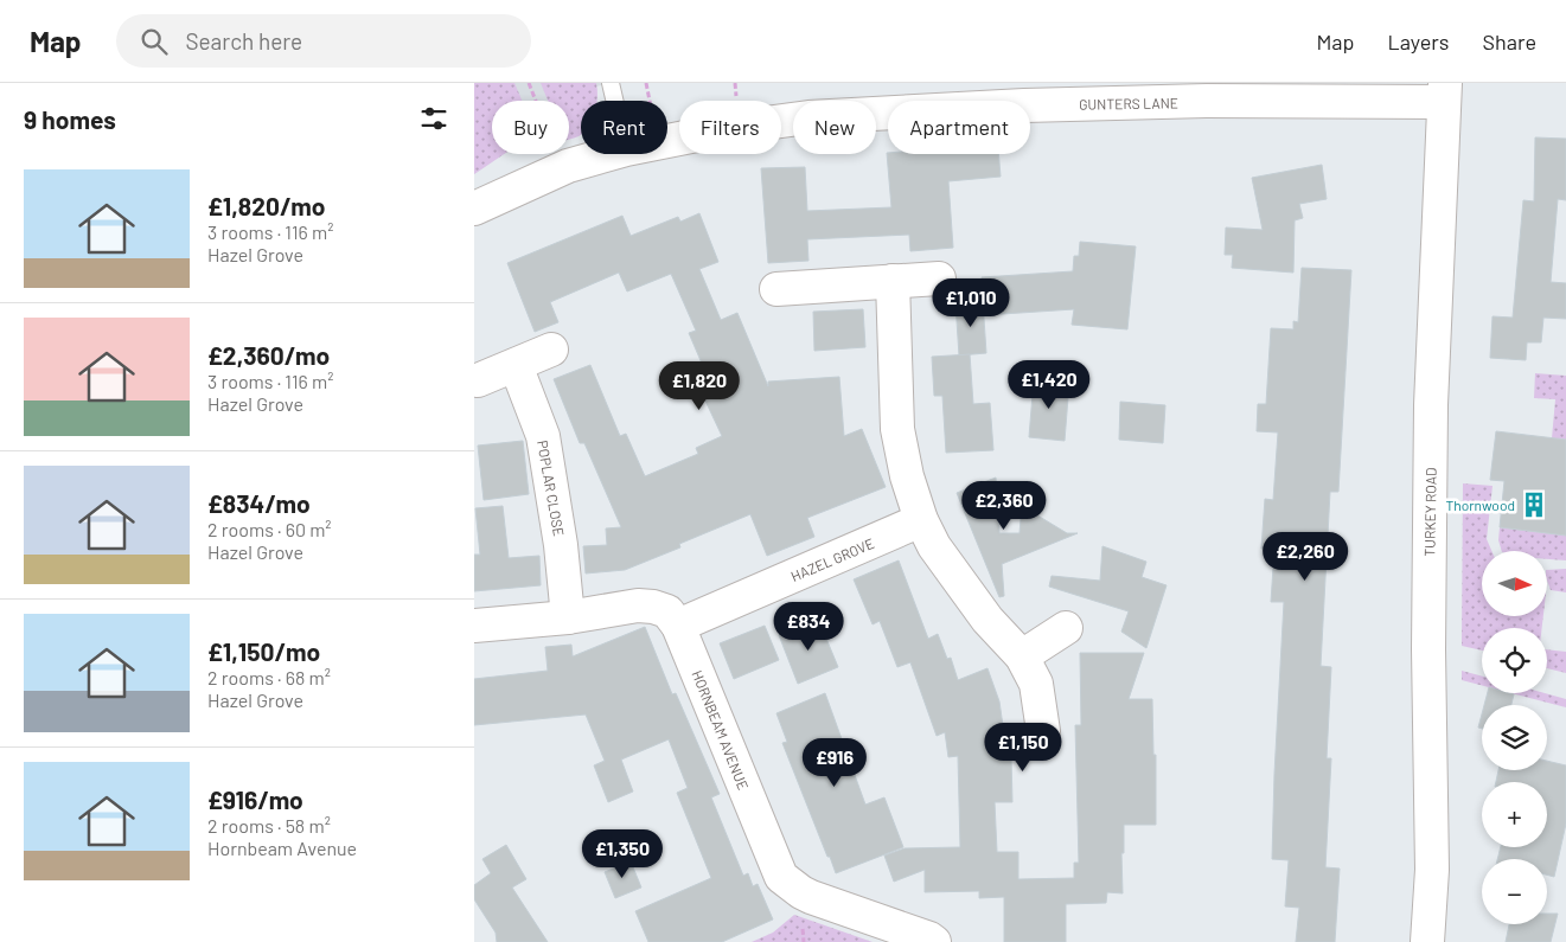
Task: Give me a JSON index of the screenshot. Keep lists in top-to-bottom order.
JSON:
{
  "streets": {
    "street": [
      "GUNTERS LANE",
      "POPLAR CLOSE",
      "TURKEY ROAD",
      "HAZEL GROVE",
      "HORNBEAM AVENUE"
    ]
  },
  "crossings": [
    ["GUNTERS LANE", "TURKEY ROAD"],
    ["POPLAR CLOSE", "HORNBEAM AVENUE"],
    ["HAZEL GROVE", "HORNBEAM AVENUE"]
  ],
  "places": {
    "building": ["Thornwood"]
  },
  "north": "right",
  "page": {
    "header": "Map",
    "search": "Search here",
    "nav": ["Map", "Layers", "Share"],
    "heading": "9 homes",
    "chip": [
      "Buy",
      "Rent",
      "Filters",
      "New",
      "Apartment"
    ],
    "list": [
      {
        "name": "£1,820/mo",
        "note": "3 rooms · 116 m² · Hazel Grove"
      },
      {
        "name": "£2,360/mo",
        "note": "3 rooms · 116 m² · Hazel Grove"
      },
      {
        "name": "£834/mo",
        "note": "2 rooms · 60 m² · Hazel Grove"
      },
      {
        "name": "£1,150/mo",
        "note": "2 rooms · 68 m² · Hazel Grove"
      },
      {
        "name": "£916/mo",
        "note": "2 rooms · 58 m² · Hornbeam Avenue"
      }
    ],
    "price": [
      "£1,010",
      "£1,420",
      "£1,820",
      "£2,360",
      "£2,260",
      "£834",
      "£1,150",
      "£916",
      "£1,350"
    ],
    "map_buttons": ["+", "−"]
  }
}
